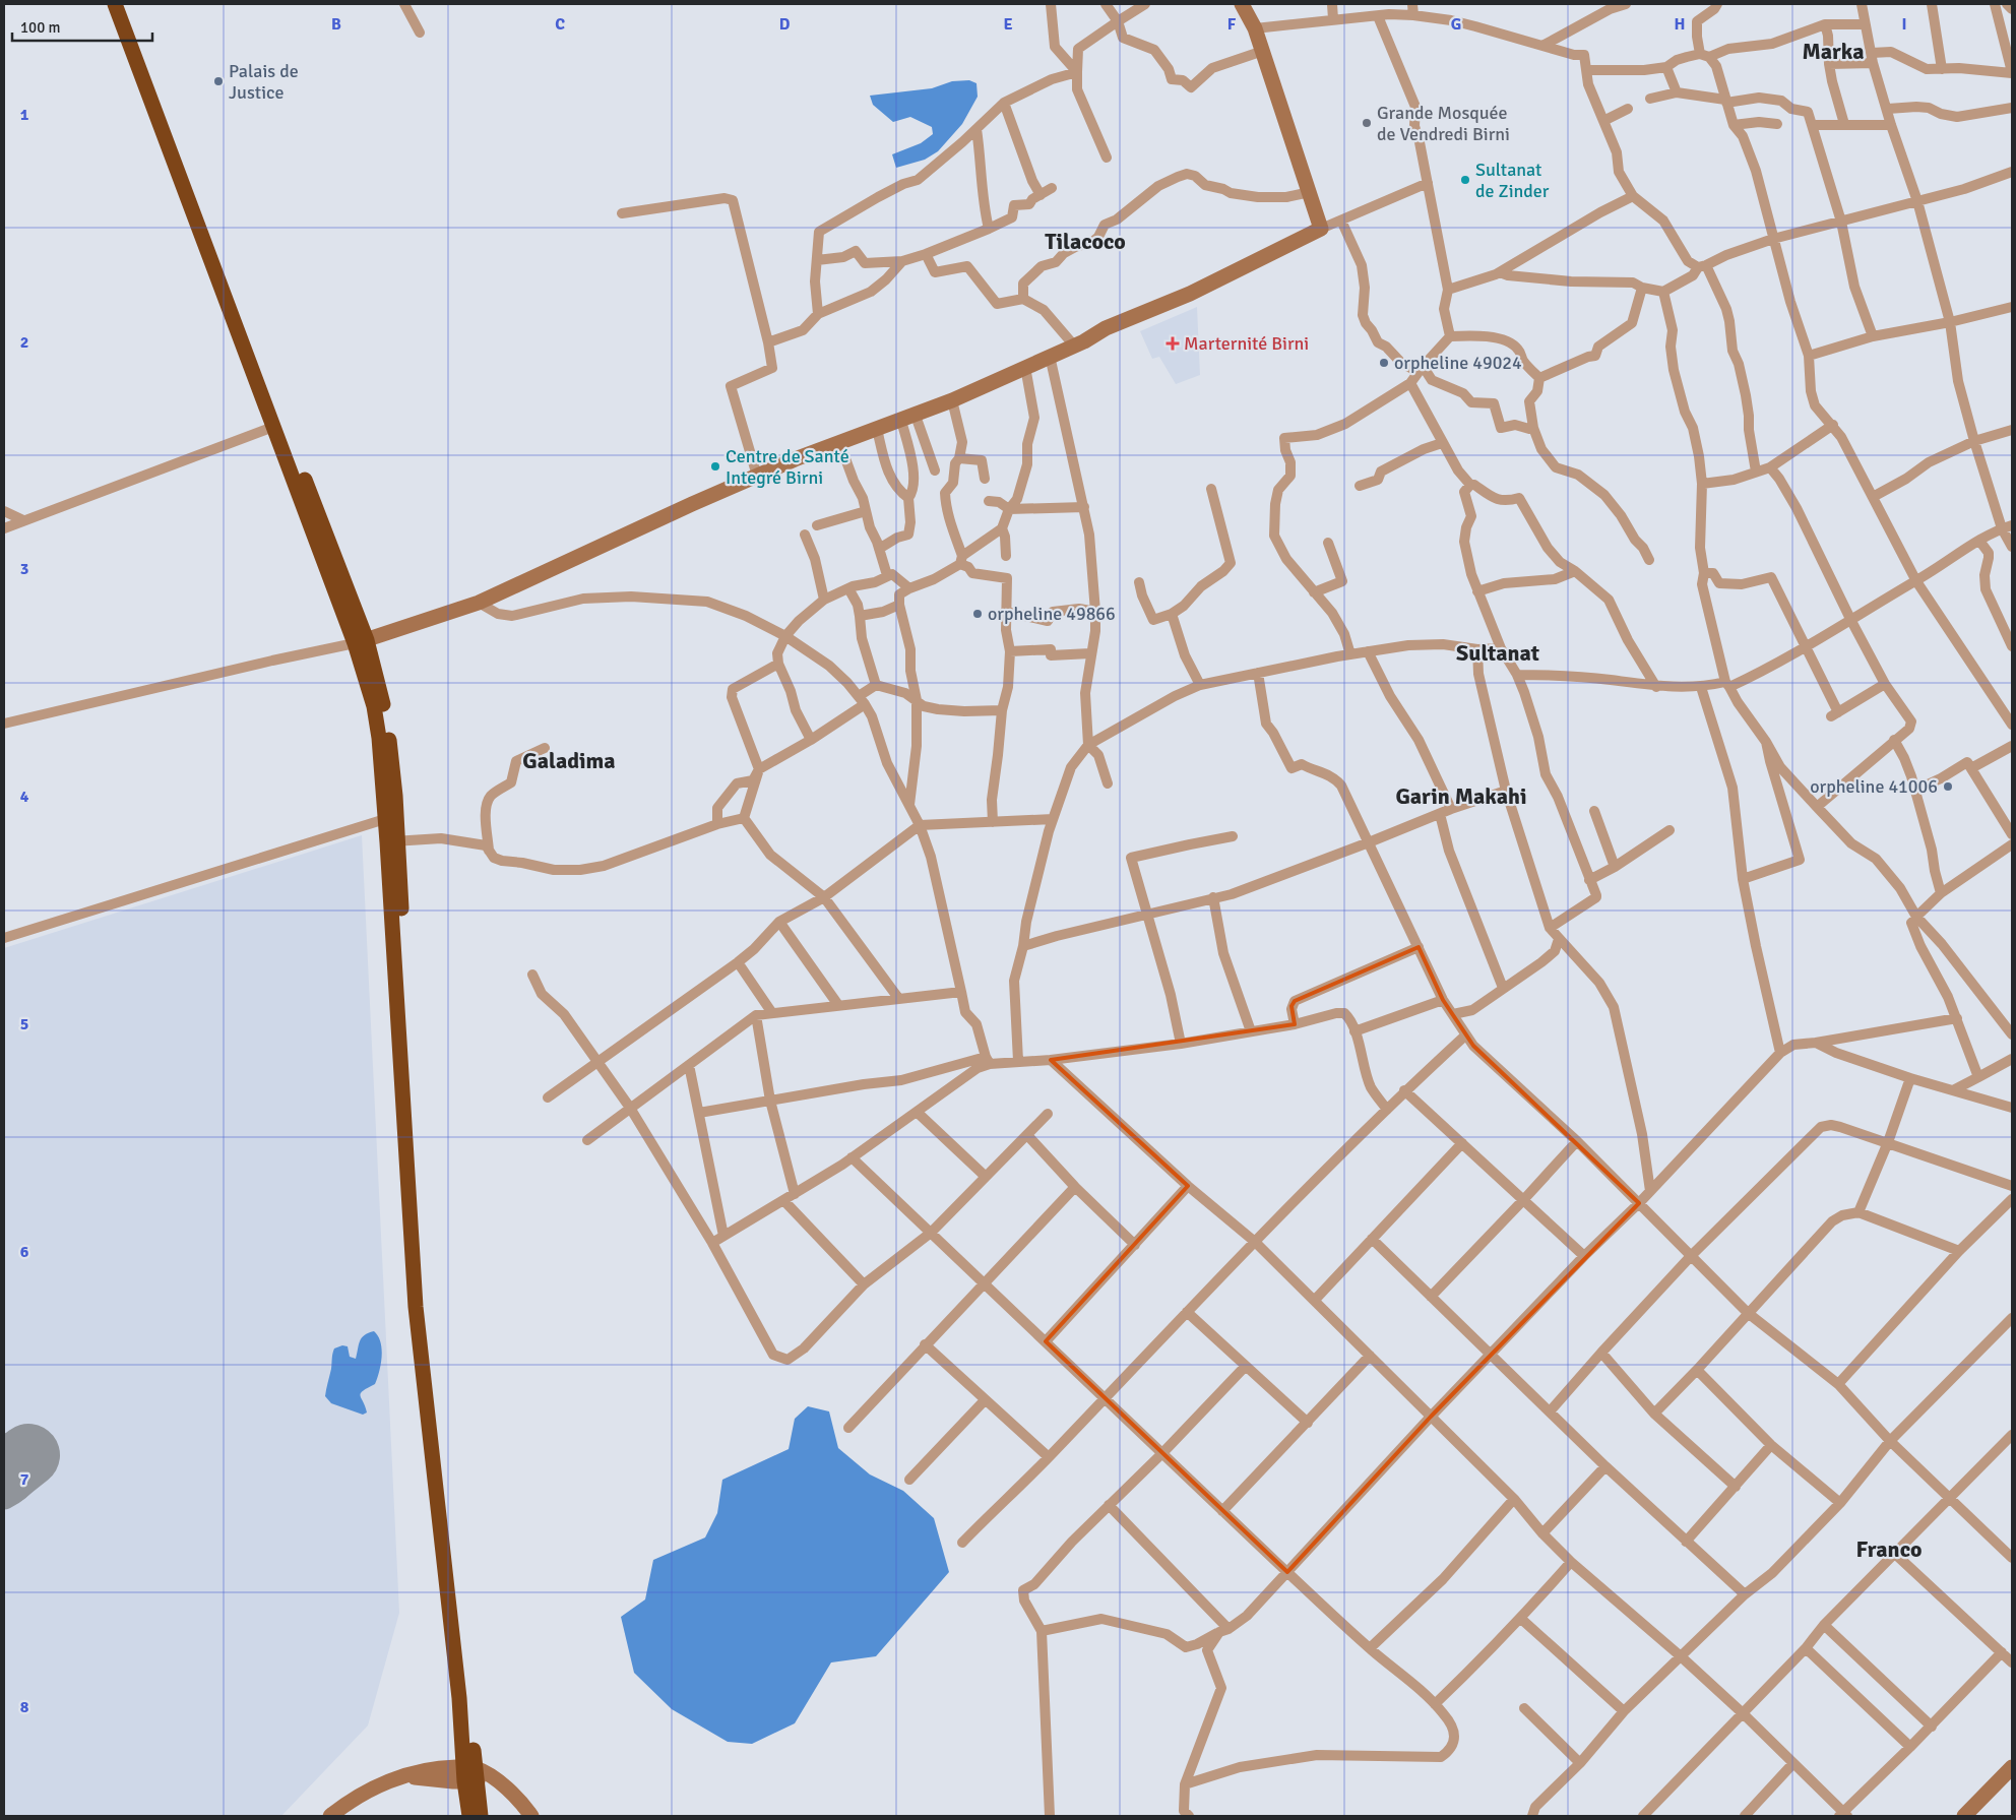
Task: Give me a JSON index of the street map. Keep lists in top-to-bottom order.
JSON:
{
  "districts": [
    "Marka",
    "Tilacoco",
    "Sultanat",
    "Galadima",
    "Garin Makahi",
    "Franco"
  ],
  "places": {
    "other": [
      "Palais de Justice",
      "Grande Mosquée de Vendredi Birni",
      "Sultanat de Zinder",
      "orpheline 49024",
      "Centre de Santé Integré Birni",
      "orpheline 49866",
      "orpheline 41006"
    ],
    "health": ["Marternité Birni"]
  },
  "scale_bar": "100 m",
  "grid": {
    "columns": [
      "B",
      "C",
      "D",
      "E",
      "F",
      "G",
      "H",
      "I"
    ],
    "rows": [
      "1",
      "2",
      "3",
      "4",
      "5",
      "6",
      "7",
      "8"
    ]
  }
}
